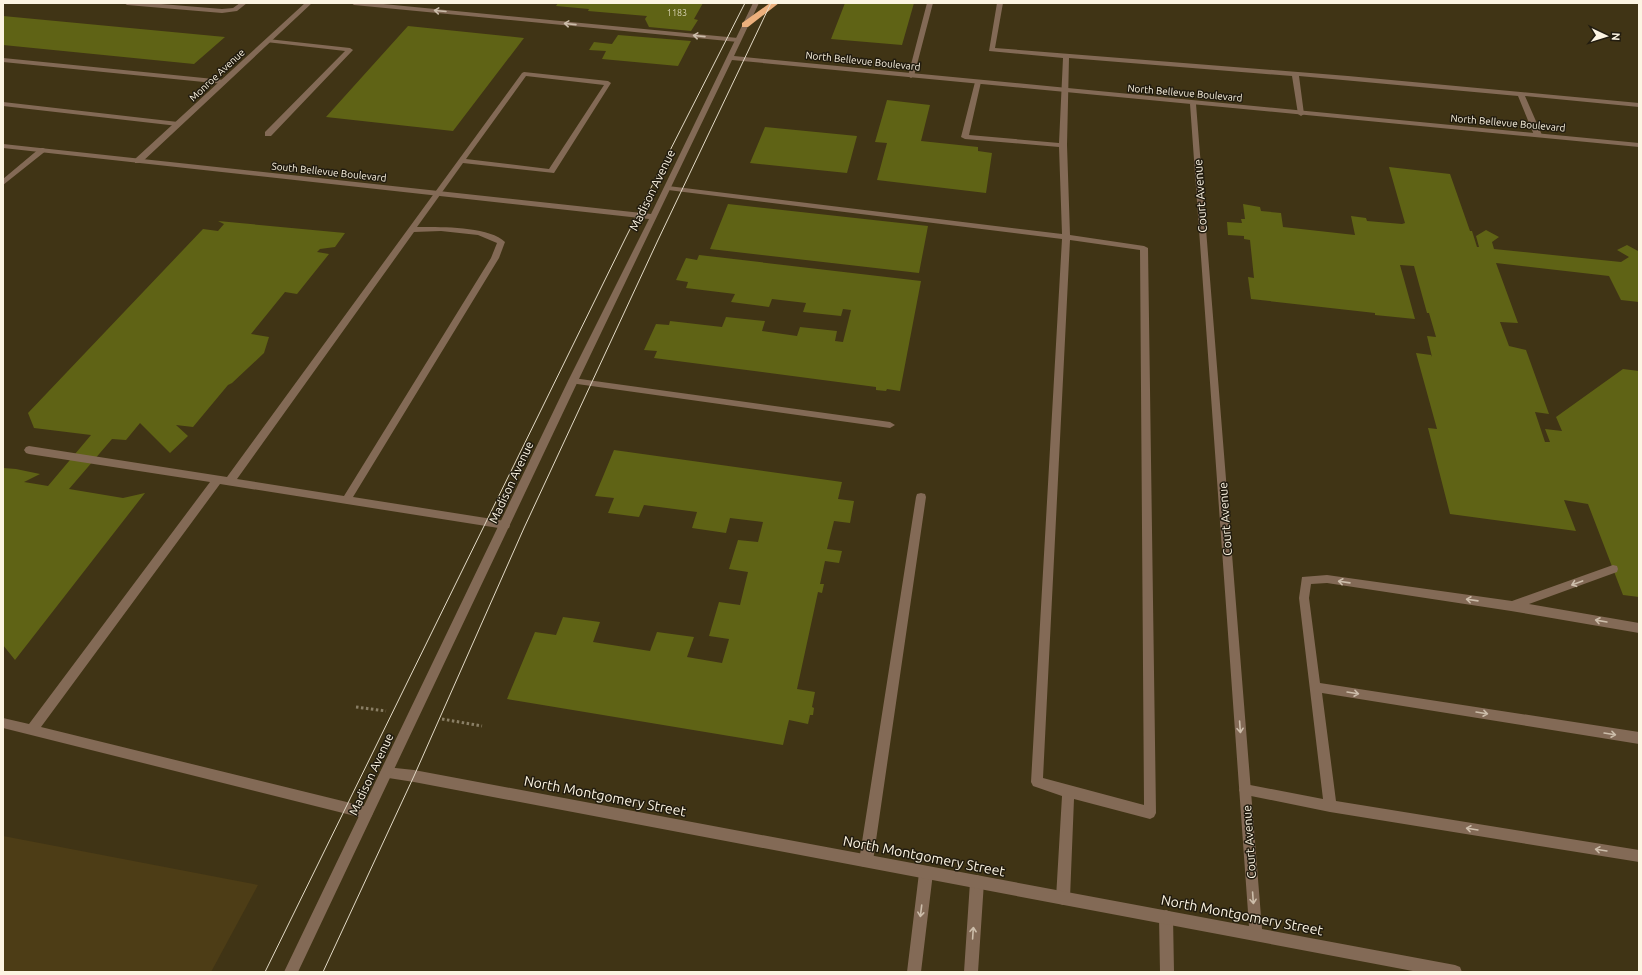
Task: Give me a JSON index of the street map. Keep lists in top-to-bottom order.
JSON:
{
  "streets": {
    "street": [
      "North Bellevue Boulevard",
      "Monroe Avenue",
      "South Bellevue Boulevard",
      "Madison Avenue",
      "Court Avenue",
      "North Montgomery Street"
    ]
  },
  "crossings": [
    ["North Bellevue Boulevard", "Madison Avenue"],
    ["North Bellevue Boulevard", "Court Avenue"],
    ["Monroe Avenue", "South Bellevue Boulevard"],
    ["South Bellevue Boulevard", "Madison Avenue"],
    ["Madison Avenue", "North Montgomery Street"],
    ["Court Avenue", "North Montgomery Street"]
  ],
  "one_way": ["Court Avenue"],
  "house_numbers": ["1183"],
  "north": "right"
}
